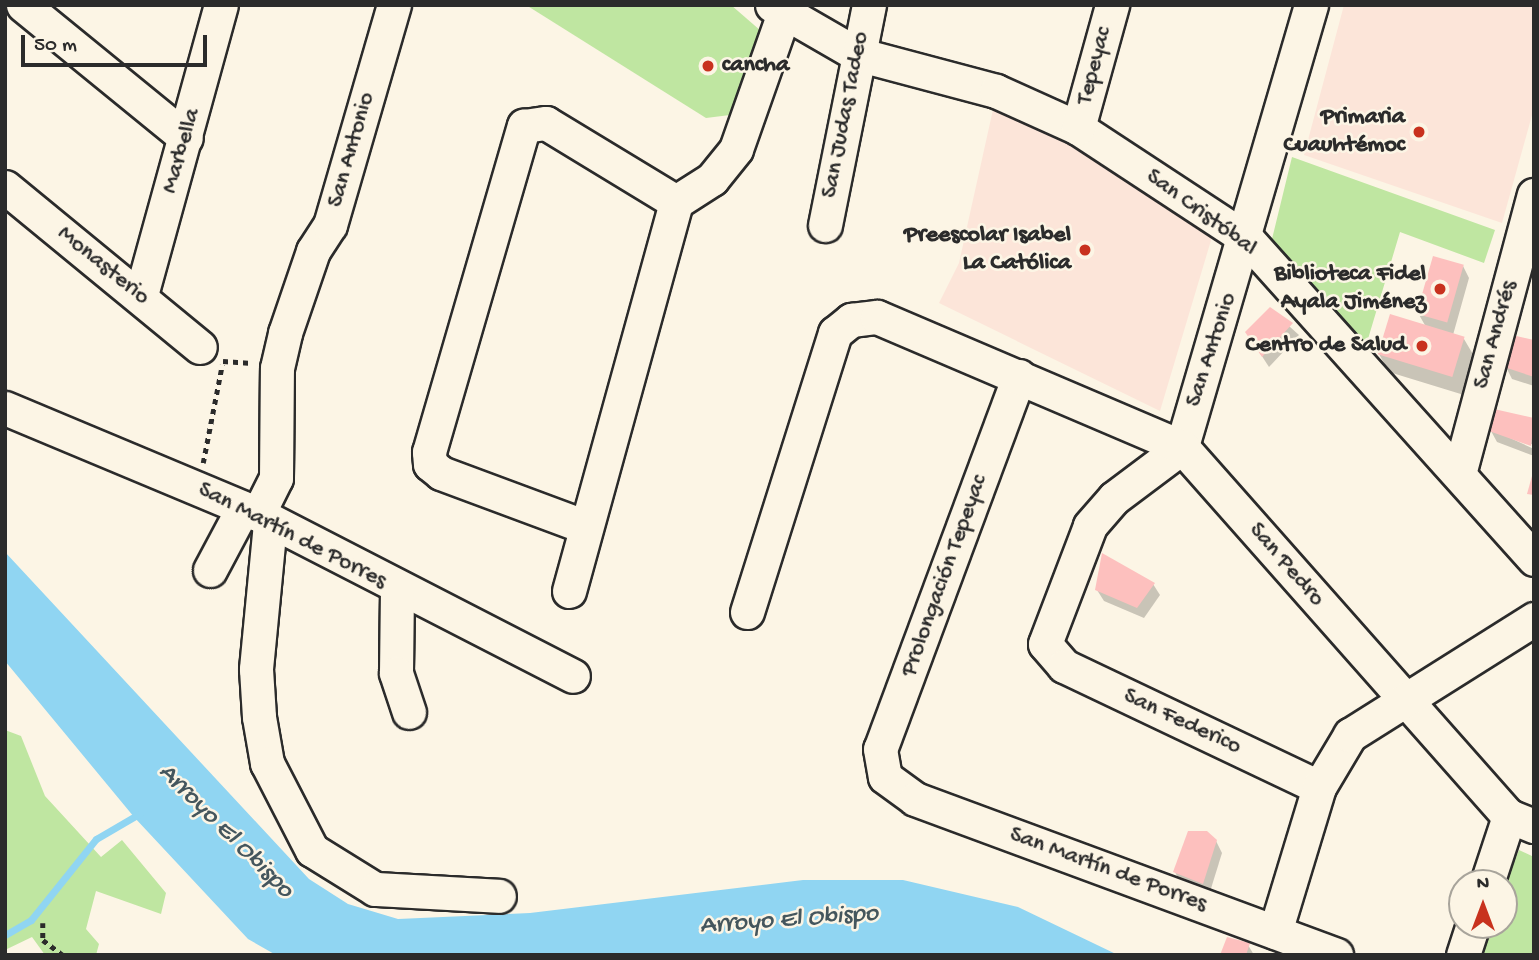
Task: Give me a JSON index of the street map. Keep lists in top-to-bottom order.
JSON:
{
  "streets": {
    "street": [
      "Tepeyac",
      "San Judas Tadeo",
      "San Antonio",
      "Marbella",
      "San Cristóbal",
      "Monasterio",
      "San Andrés",
      "San Martín de Porres",
      "San Pedro",
      "Prolongación Tepeyac",
      "San Federico"
    ]
  },
  "crossings": [
    ["Tepeyac", "San Cristóbal"],
    ["San Judas Tadeo", "San Cristóbal"],
    ["San Antonio", "San Cristóbal"],
    ["San Antonio", "San Martín de Porres"],
    ["San Antonio", "San Pedro"],
    ["San Antonio", "San Federico"],
    ["Marbella", "Monasterio"],
    ["San Cristóbal", "San Andrés"],
    ["San Martín de Porres", "Prolongación Tepeyac"],
    ["San Pedro", "Prolongación Tepeyac"],
    ["San Pedro", "San Federico"]
  ],
  "water": ["Arroyo El Obispo"],
  "places": [
    "cancha",
    "Primaria Cuauhtémoc",
    "Preescolar Isabel La Católica",
    "Biblioteca Fidel Ayala Jiménez",
    "Centro de Salud"
  ],
  "scale_bar": "50 m",
  "north": "top"
}
